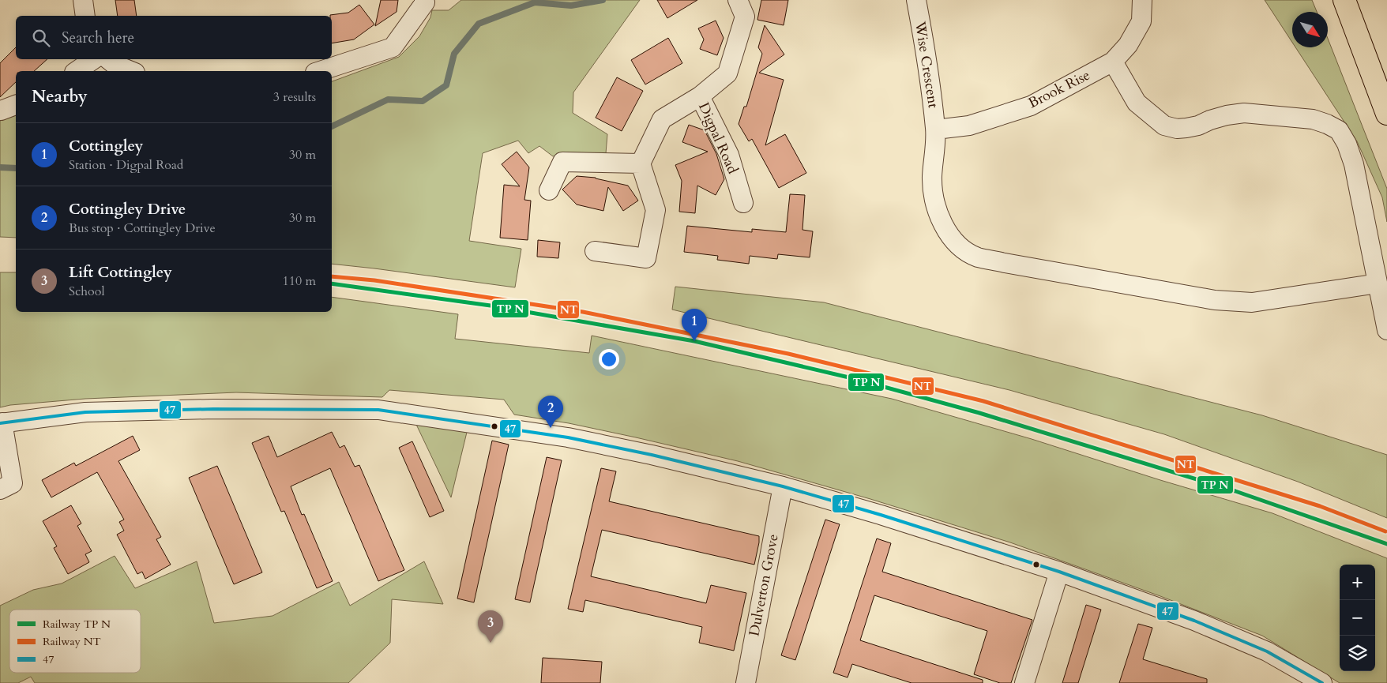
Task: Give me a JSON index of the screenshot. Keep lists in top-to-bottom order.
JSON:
{
  "streets": {
    "street": [
      "Wise Crescent",
      "Brook Rise",
      "Digpal Road",
      "Dulverton Grove"
    ]
  },
  "crossings": [
    ["Wise Crescent", "Brook Rise"]
  ],
  "lines": ["rail line NT", "transit line 47"],
  "legend": ["Railway TP N", "Railway NT", "47"],
  "north": "bottom right",
  "page": {
    "search": "Search here",
    "heading": ["Nearby", "3 results"],
    "list": [
      {
        "mark": "1",
        "name": "Cottingley",
        "note": "Station · Digpal Road",
        "value": "30 m"
      },
      {
        "mark": "2",
        "name": "Cottingley Drive",
        "note": "Bus stop · Cottingley Drive",
        "value": "30 m"
      },
      {
        "mark": "3",
        "name": "Lift Cottingley",
        "note": "School",
        "value": "110 m"
      }
    ],
    "pins": ["1", "2", "3"],
    "map_buttons": ["+", "−"]
  }
}
